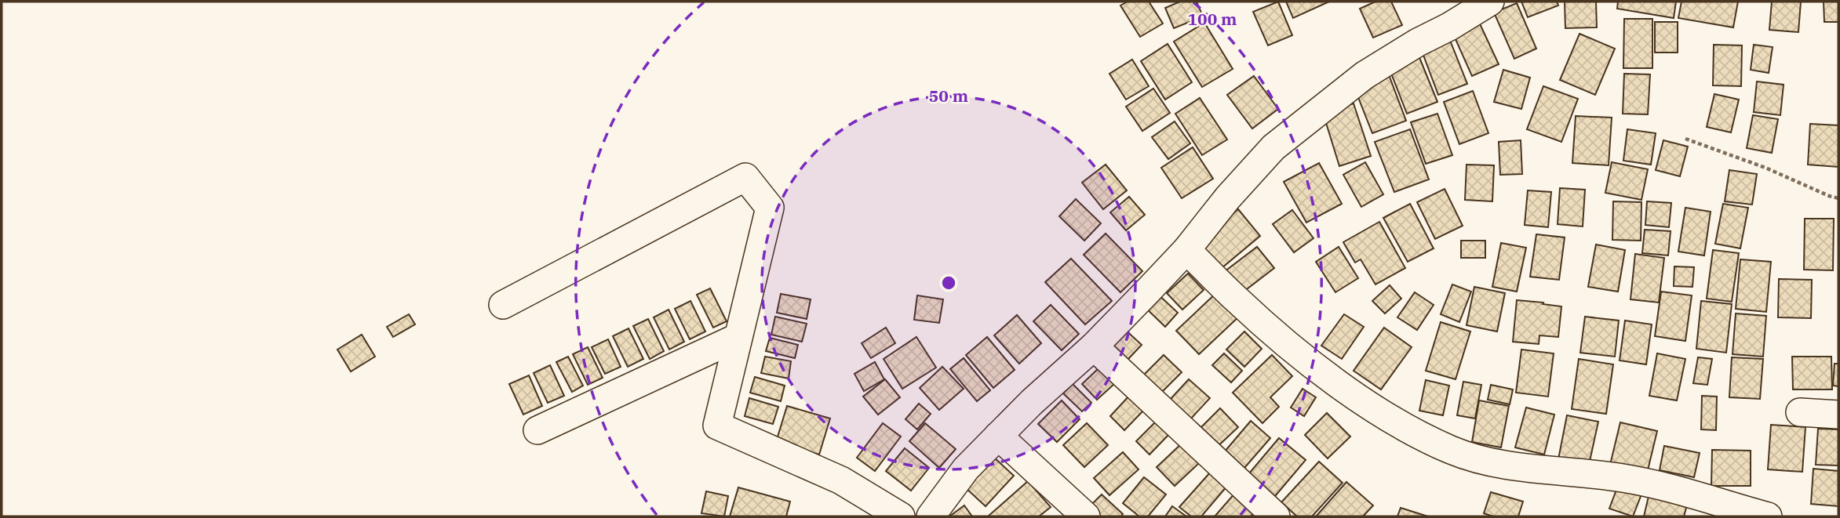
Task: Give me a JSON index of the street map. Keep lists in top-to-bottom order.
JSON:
{
  "rings": ["100 m", "50 m"]
}
